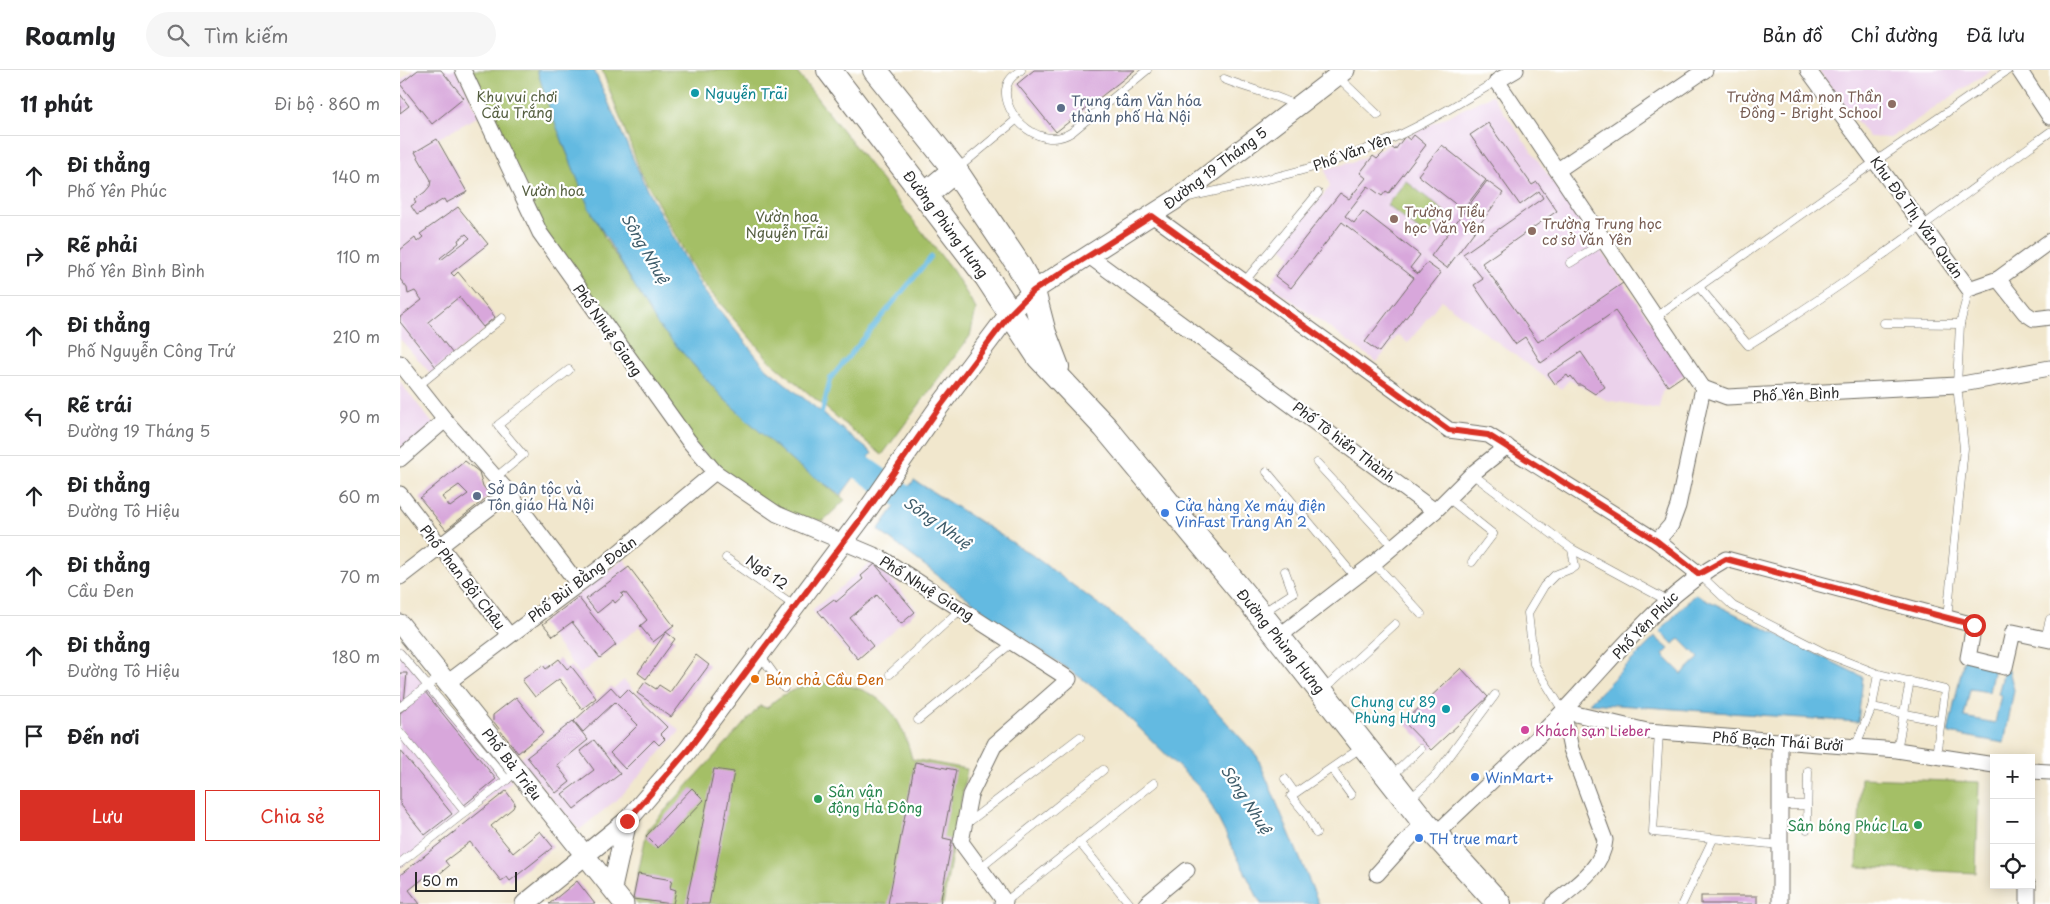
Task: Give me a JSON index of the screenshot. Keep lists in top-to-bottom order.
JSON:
{
  "streets": {
    "main road": ["Đường Phùng Hưng"],
    "street": [
      "Phố Văn Yên",
      "Đường 19 Tháng 5",
      "Khu Đô Thị Văn Quán",
      "Phố Nhuệ Giang",
      "Phố Yên Bình",
      "Phố Tô hiến Thành",
      "Phố Phan Bội Châu",
      "Phố Bùi Bằng Đoàn",
      "Phố Yên Phúc",
      "Phố Bạch Thái Bưởi",
      "Phố Bà Triệu"
    ],
    "lane": ["Ngõ 12"]
  },
  "crossings": [
    ["Phố Văn Yên", "Đường 19 Tháng 5"],
    ["Đường 19 Tháng 5", "Đường Phùng Hưng"],
    ["Đường 19 Tháng 5", "Phố Nhuệ Giang"],
    ["Đường 19 Tháng 5", "Phố Tô hiến Thành"],
    ["Đường 19 Tháng 5", "Ngõ 12"],
    ["Đường 19 Tháng 5", "Phố Bà Triệu"],
    ["Đường Phùng Hưng", "Phố Yên Phúc"],
    ["Phố Nhuệ Giang", "Phố Bùi Bằng Đoàn"],
    ["Phố Phan Bội Châu", "Phố Bùi Bằng Đoàn"],
    ["Phố Bùi Bằng Đoàn", "Phố Bà Triệu"],
    ["Phố Yên Phúc", "Phố Bạch Thái Bưởi"]
  ],
  "water": ["Sông Nhuệ"],
  "parks": ["Khu vui chơi Cầu Trắng", "Vườn hoa", "Vườn hoa Nguyễn Trãi"],
  "places": [
    "Nguyễn Trãi",
    "Trường Mầm non Thần Đồng - Bright School",
    "Trung tâm Văn hóa thành phố Hà Nội",
    "Trường Tiểu học Văn Yên",
    "Trường Trung học cơ sở Văn Yên",
    "Sở Dân tộc và Tôn giáo Hà Nội",
    "Cửa hàng Xe máy điện VinFast Tràng An 2",
    "Bún chả Cầu Đen",
    "Chung cư 89 Phùng Hưng",
    "Khách sạn Lieber",
    "WinMart+",
    "Sân vận động Hà Đông",
    "Sân bóng Phúc La",
    "TH true mart"
  ],
  "scale_bar": "50 m",
  "page": {
    "header": "Roamly",
    "search": "Tìm kiếm",
    "nav": ["Bản đồ", "Chỉ đường", "Đã lưu"],
    "heading": ["11 phút", "Đi bộ · 860 m"],
    "list": [
      ["Đi thẳng", "Phố Yên Phúc", "140 m"],
      ["Rẽ phải", "Phố Yên Bình Bình", "110 m"],
      ["Đi thẳng", "Phố Nguyễn Công Trứ", "210 m"],
      ["Rẽ trái", "Đường 19 Tháng 5", "90 m"],
      ["Đi thẳng", "Đường Tô Hiệu", "60 m"],
      ["Đi thẳng", "Cầu Đen", "70 m"],
      ["Đi thẳng", "Đường Tô Hiệu", "180 m"],
      "Đến nơi"
    ],
    "map_buttons": ["+", "−"],
    "buttons": ["Lưu", "Chia sẻ"],
    "scale": "50 m"
  }
}
